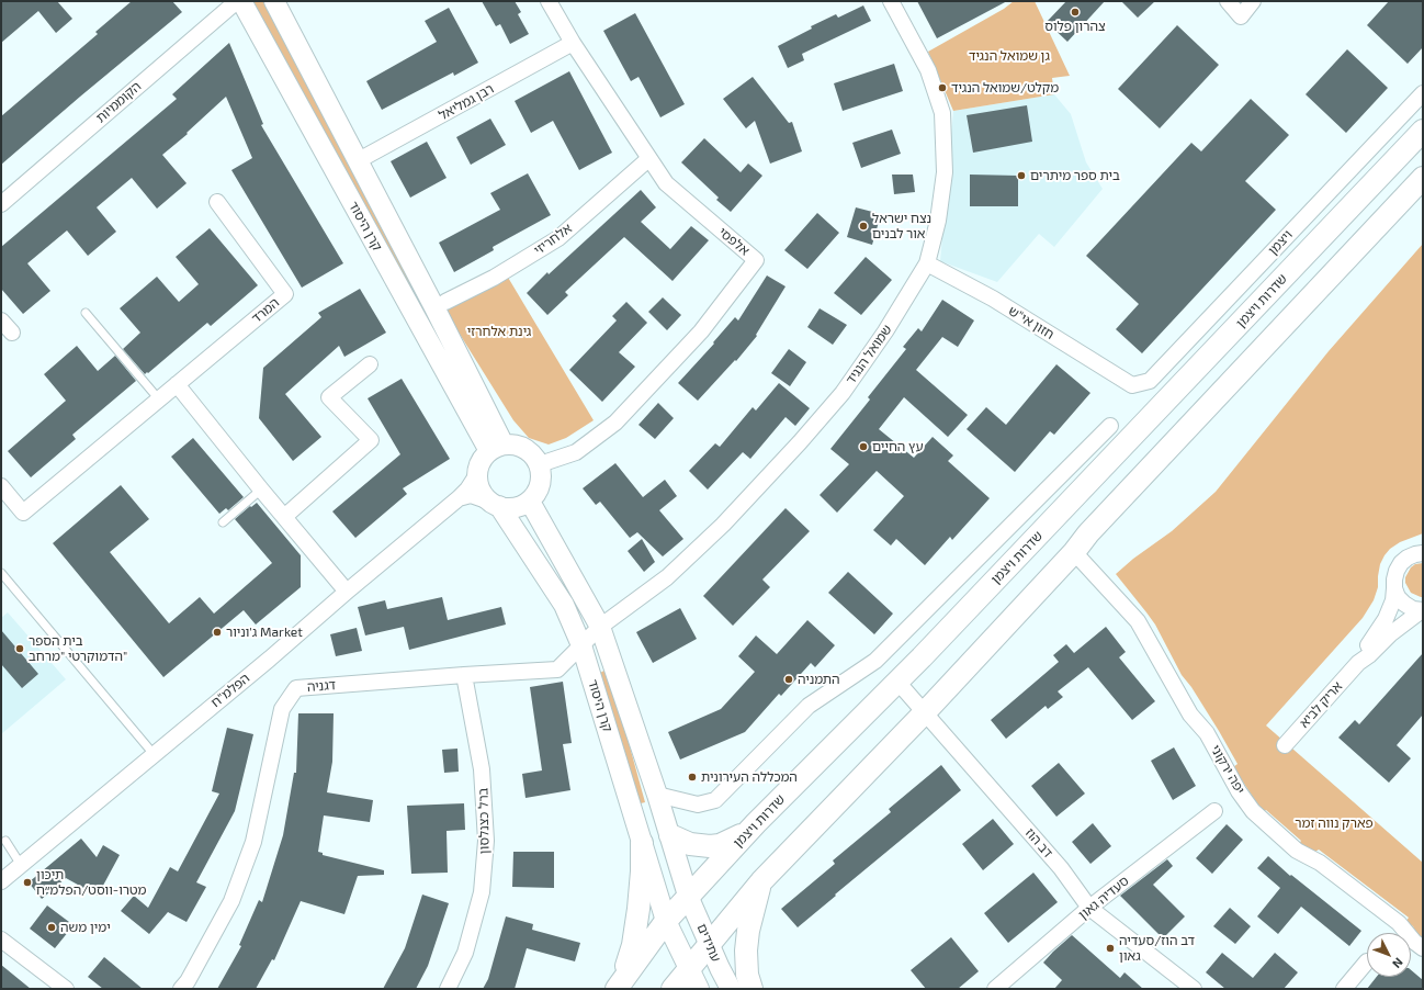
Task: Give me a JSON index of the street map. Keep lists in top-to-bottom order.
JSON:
{
  "streets": {
    "main road": ["שדרות ויצמן"],
    "street": [
      "הקוממיות",
      "רבן גמליאל",
      "קרן היסוד",
      "אלחריזי",
      "אלפסי",
      "ויצמן",
      "המרד",
      "חזון אי\"ש",
      "שמואל הנגיד",
      "דגניה",
      "הפלמ\"ח",
      "אריק לביא",
      "יפה ירקוני",
      "ברל כצנלסון",
      "דב הוז",
      "סעדיה גאון",
      "עתידים"
    ]
  },
  "crossings": [
    ["רבן גמליאל", "קרן היסוד"],
    ["רבן גמליאל", "אלפסי"],
    ["קרן היסוד", "אלפסי"],
    ["קרן היסוד", "שדרות ויצמן"],
    ["קרן היסוד", "שמואל הנגיד"],
    ["קרן היסוד", "דגניה"],
    ["קרן היסוד", "הפלמ\"ח"],
    ["קרן היסוד", "עתידים"],
    ["אלחריזי", "אלפסי"],
    ["אלפסי", "הפלמ\"ח"],
    ["ויצמן", "חזון אי\"ש"],
    ["שדרות ויצמן", "דב הוז"],
    ["שדרות ויצמן", "עתידים"],
    ["חזון אי\"ש", "שמואל הנגיד"],
    ["שמואל הנגיד", "דגניה"],
    ["דגניה", "ברל כצנלסון"],
    ["דב הוז", "סעדיה גאון"]
  ],
  "parks": ["גן שמואל הנגיד", "גינת אלחרזי", "פארק נווה זמר"],
  "places": [
    "צהרון פלוס",
    "מקלט/שמואל הנגיד",
    "בית ספר מיתרים",
    "נצח ישראל אור לבנים",
    "עץ החיים",
    "ג'וניור Market",
    "בית הספר הדמוקרטי \"מרחב\"",
    "התמניה",
    "המכללה העירונית",
    "תיכון מטרו-ווסט/הפלמ״ח",
    "ימין משה",
    "דב הוז/סעדיה גאון"
  ],
  "north": "bottom right"
}
